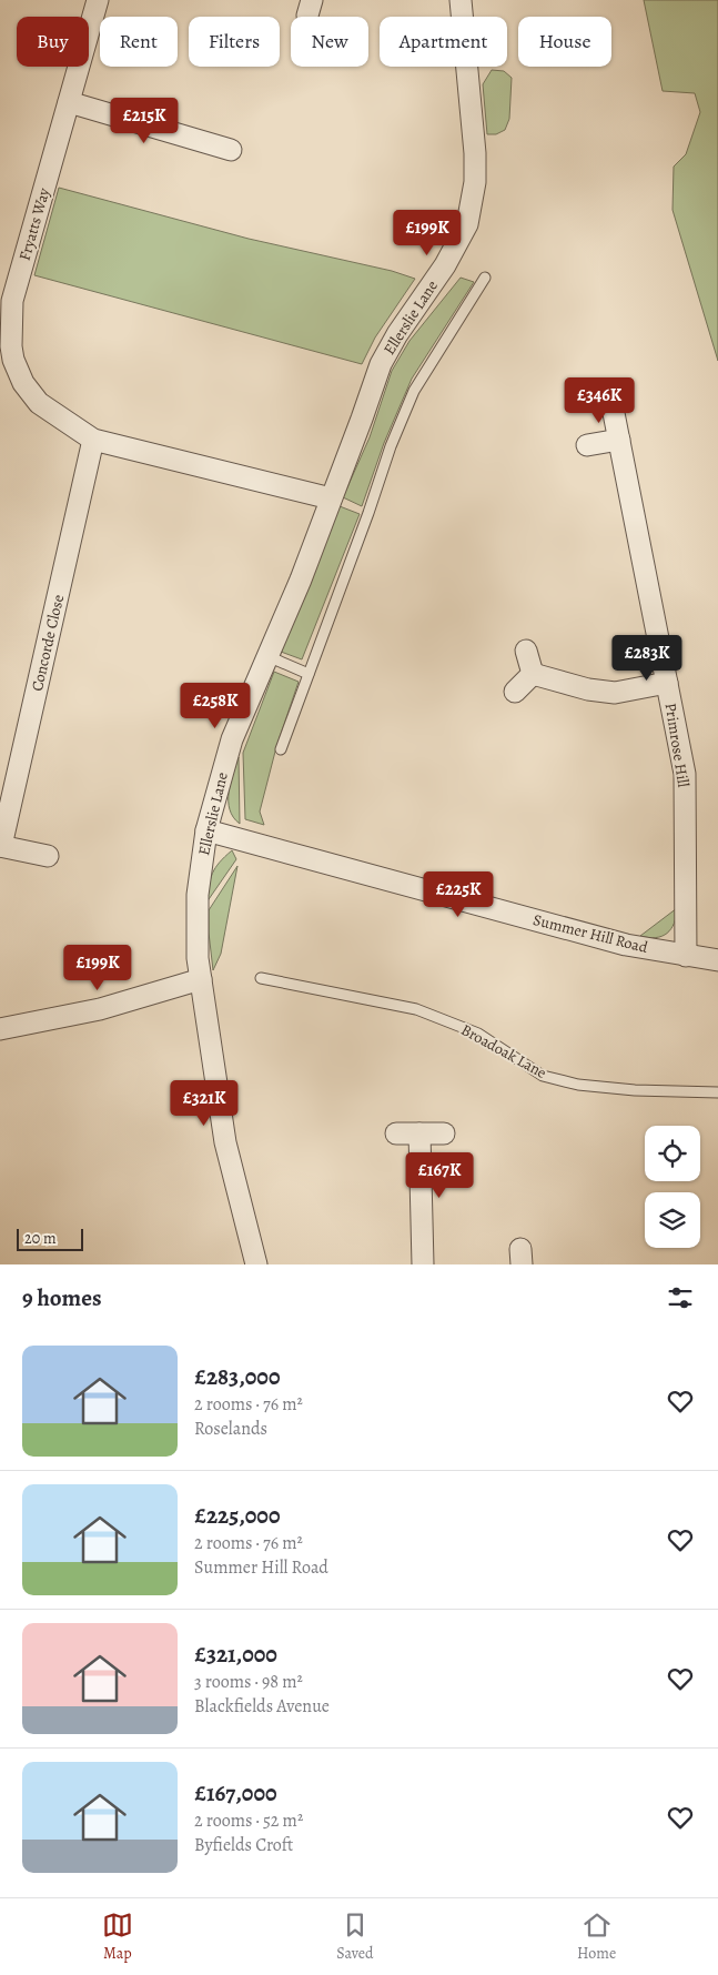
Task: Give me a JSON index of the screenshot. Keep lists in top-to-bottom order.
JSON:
{
  "streets": {
    "street": [
      "Fryatts Way",
      "Ellerslie Lane",
      "Concorde Close",
      "Primrose Hill",
      "Summer Hill Road"
    ],
    "lane": ["Broadoak Lane"]
  },
  "crossings": [
    ["Fryatts Way", "Ellerslie Lane"],
    ["Fryatts Way", "Concorde Close"],
    ["Ellerslie Lane", "Summer Hill Road"],
    ["Primrose Hill", "Summer Hill Road"]
  ],
  "scale_bar": "20 m",
  "page": {
    "chip": [
      "Buy",
      "Rent",
      "Filters",
      "New",
      "Apartment",
      "House"
    ],
    "price": [
      "£215K",
      "£199K",
      "£346K",
      "£283K",
      "£258K",
      "£225K",
      "£199K",
      "£321K",
      "£167K"
    ],
    "scale": "20 m",
    "heading": "9 homes",
    "list": [
      {
        "name": "£283,000",
        "note": "2 rooms · 76 m² · Roselands"
      },
      {
        "name": "£225,000",
        "note": "2 rooms · 76 m² · Summer Hill Road"
      },
      {
        "name": "£321,000",
        "note": "3 rooms · 98 m² · Blackfields Avenue"
      },
      {
        "name": "£167,000",
        "note": "2 rooms · 52 m² · Byfields Croft"
      }
    ],
    "tabs": ["Map", "Saved", "Home"]
  }
}
